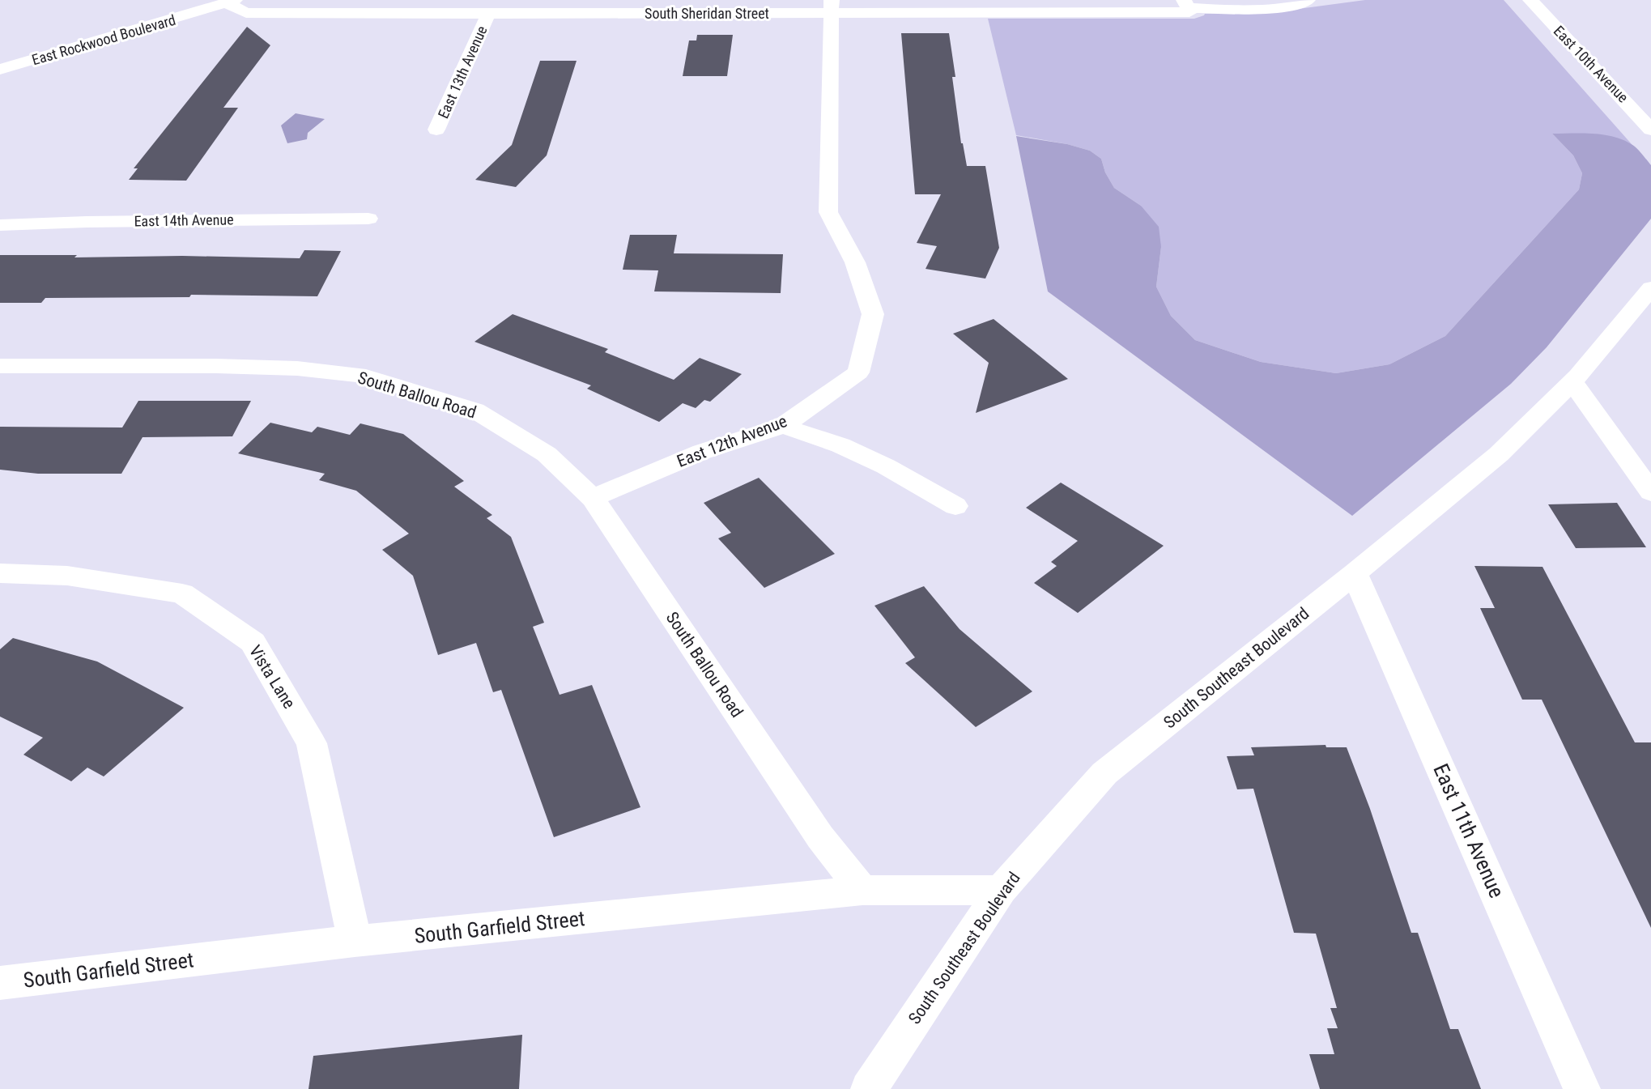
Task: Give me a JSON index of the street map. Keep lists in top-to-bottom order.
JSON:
{
  "streets": {
    "street": [
      "South Sheridan Street",
      "East Rockwood Boulevard",
      "East 10th Avenue",
      "East 13th Avenue",
      "East 14th Avenue",
      "South Ballou Road",
      "East 12th Avenue",
      "South Southeast Boulevard",
      "Vista Lane",
      "East 11th Avenue",
      "South Garfield Street"
    ]
  },
  "crossings": [
    ["South Sheridan Street", "East Rockwood Boulevard"],
    ["South Sheridan Street", "East 13th Avenue"],
    ["South Sheridan Street", "East 12th Avenue"],
    ["South Ballou Road", "East 12th Avenue"],
    ["South Ballou Road", "South Garfield Street"],
    ["South Southeast Boulevard", "East 11th Avenue"],
    ["South Southeast Boulevard", "South Garfield Street"],
    ["Vista Lane", "South Garfield Street"]
  ]
}
